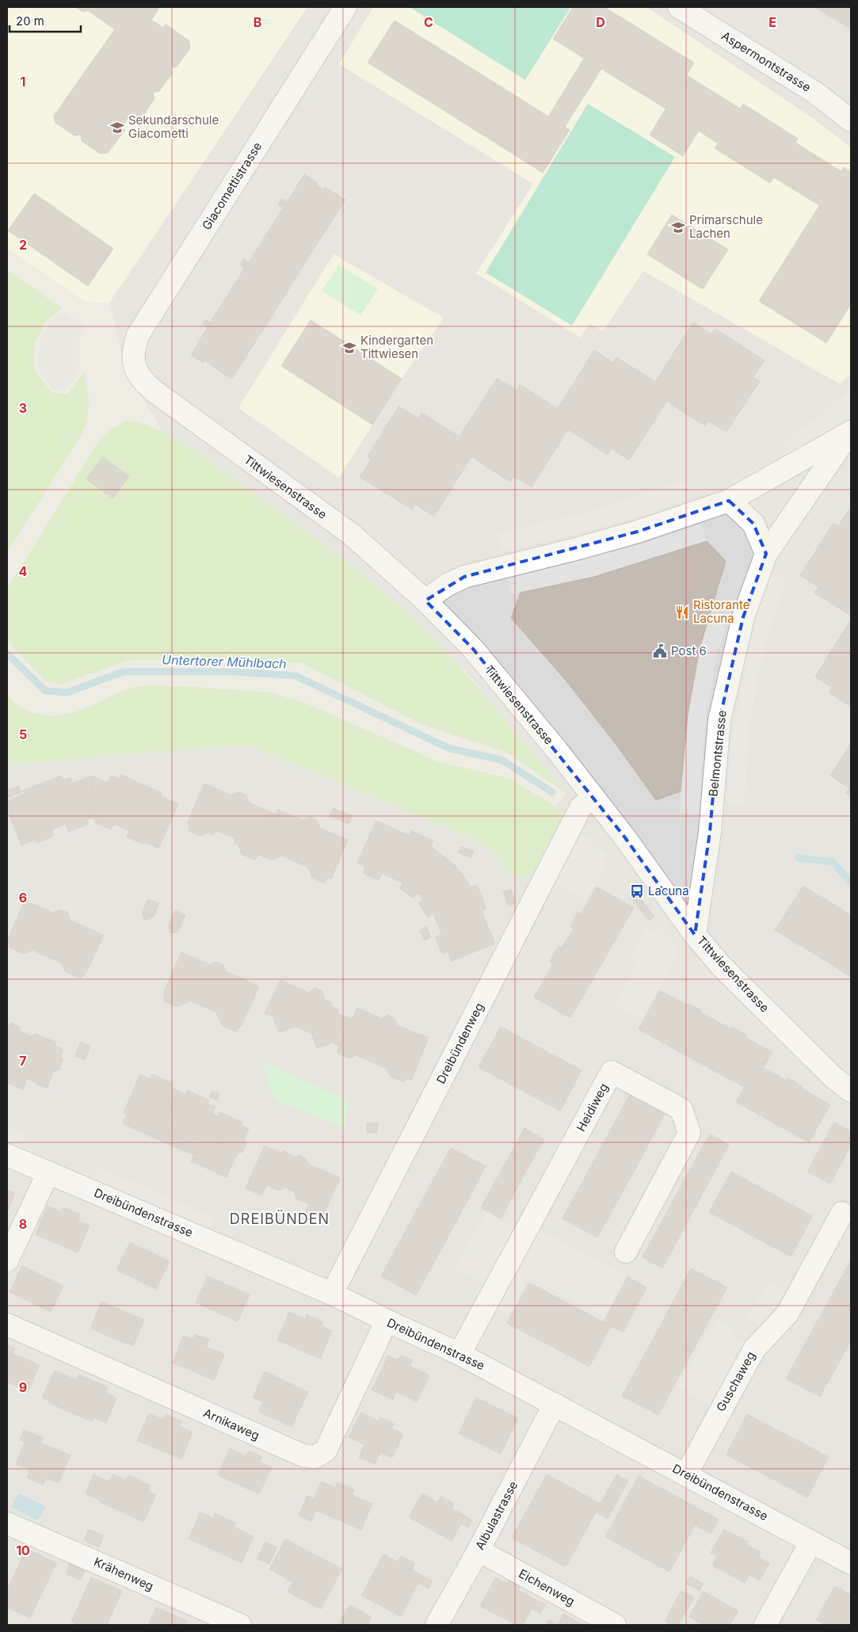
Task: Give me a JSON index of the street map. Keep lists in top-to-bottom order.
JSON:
{
  "streets": {
    "street": [
      "Aspermontstrasse",
      "Giacomettistrasse",
      "Tittwiesenstrasse",
      "Belmontstrasse",
      "Dreibündenweg",
      "Heidiweg",
      "Dreibündenstrasse",
      "Guschaweg",
      "Arnikaweg",
      "Albulastrasse",
      "Krähenweg",
      "Eichenweg"
    ]
  },
  "crossings": [
    ["Giacomettistrasse", "Tittwiesenstrasse"],
    ["Tittwiesenstrasse", "Belmontstrasse"],
    ["Tittwiesenstrasse", "Dreibündenweg"],
    ["Dreibündenweg", "Dreibündenstrasse"],
    ["Heidiweg", "Dreibündenstrasse"],
    ["Dreibündenstrasse", "Guschaweg"],
    ["Dreibündenstrasse", "Arnikaweg"],
    ["Dreibündenstrasse", "Albulastrasse"],
    ["Albulastrasse", "Eichenweg"]
  ],
  "districts": ["DREIBÜNDEN"],
  "water": ["Untertorer Mühlbach"],
  "places": {
    "school or university": ["Sekundarschule Giacometti", "Primarschule Lachen", "Kindergarten Tittwiesen"],
    "restaurant": ["Ristorante Lacuna"],
    "public building": ["Post 6"],
    "bus stop": ["Lacuna"]
  },
  "scale_bar": "20 m",
  "grid": {
    "columns": [
      "B",
      "C",
      "D",
      "E"
    ],
    "rows": [
      "1",
      "2",
      "3",
      "4",
      "5",
      "6",
      "7",
      "8",
      "9",
      "10"
    ]
  }
}
